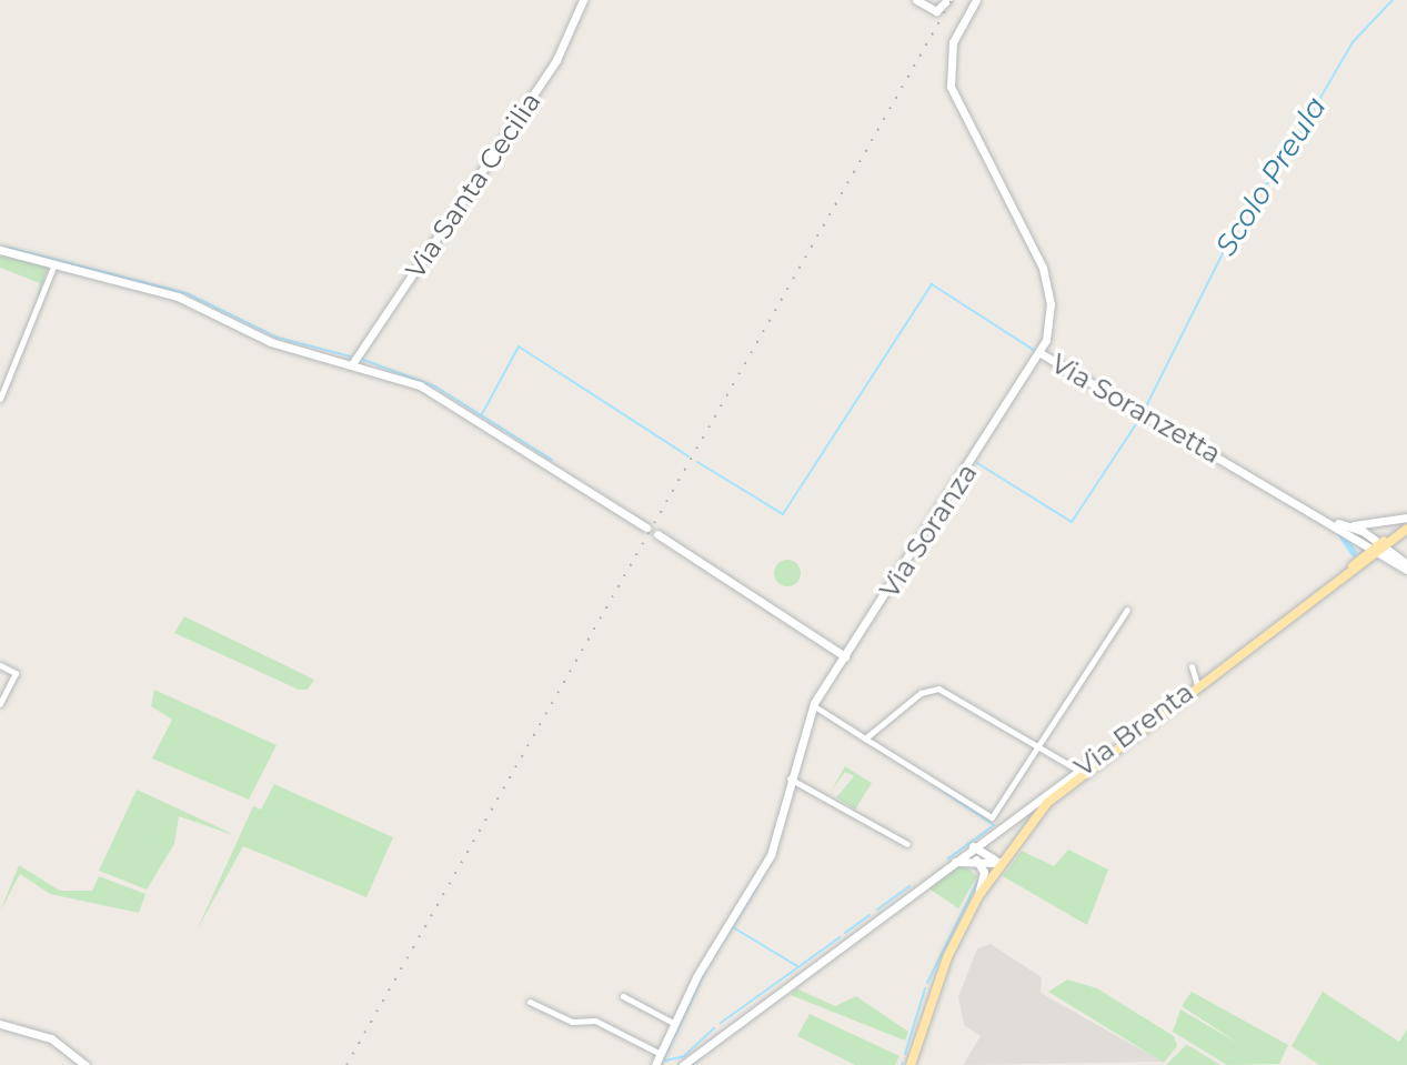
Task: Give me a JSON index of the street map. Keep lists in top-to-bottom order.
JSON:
{
  "streets": {
    "main road": ["Via Brenta"],
    "street": ["Via Santa Cecilia", "Via Soranzetta", "Via Soranza"]
  },
  "crossings": [
    ["Via Soranzetta", "Via Soranza"],
    ["Via Soranzetta", "Via Brenta"]
  ],
  "water": ["Scolo Preula"]
}
